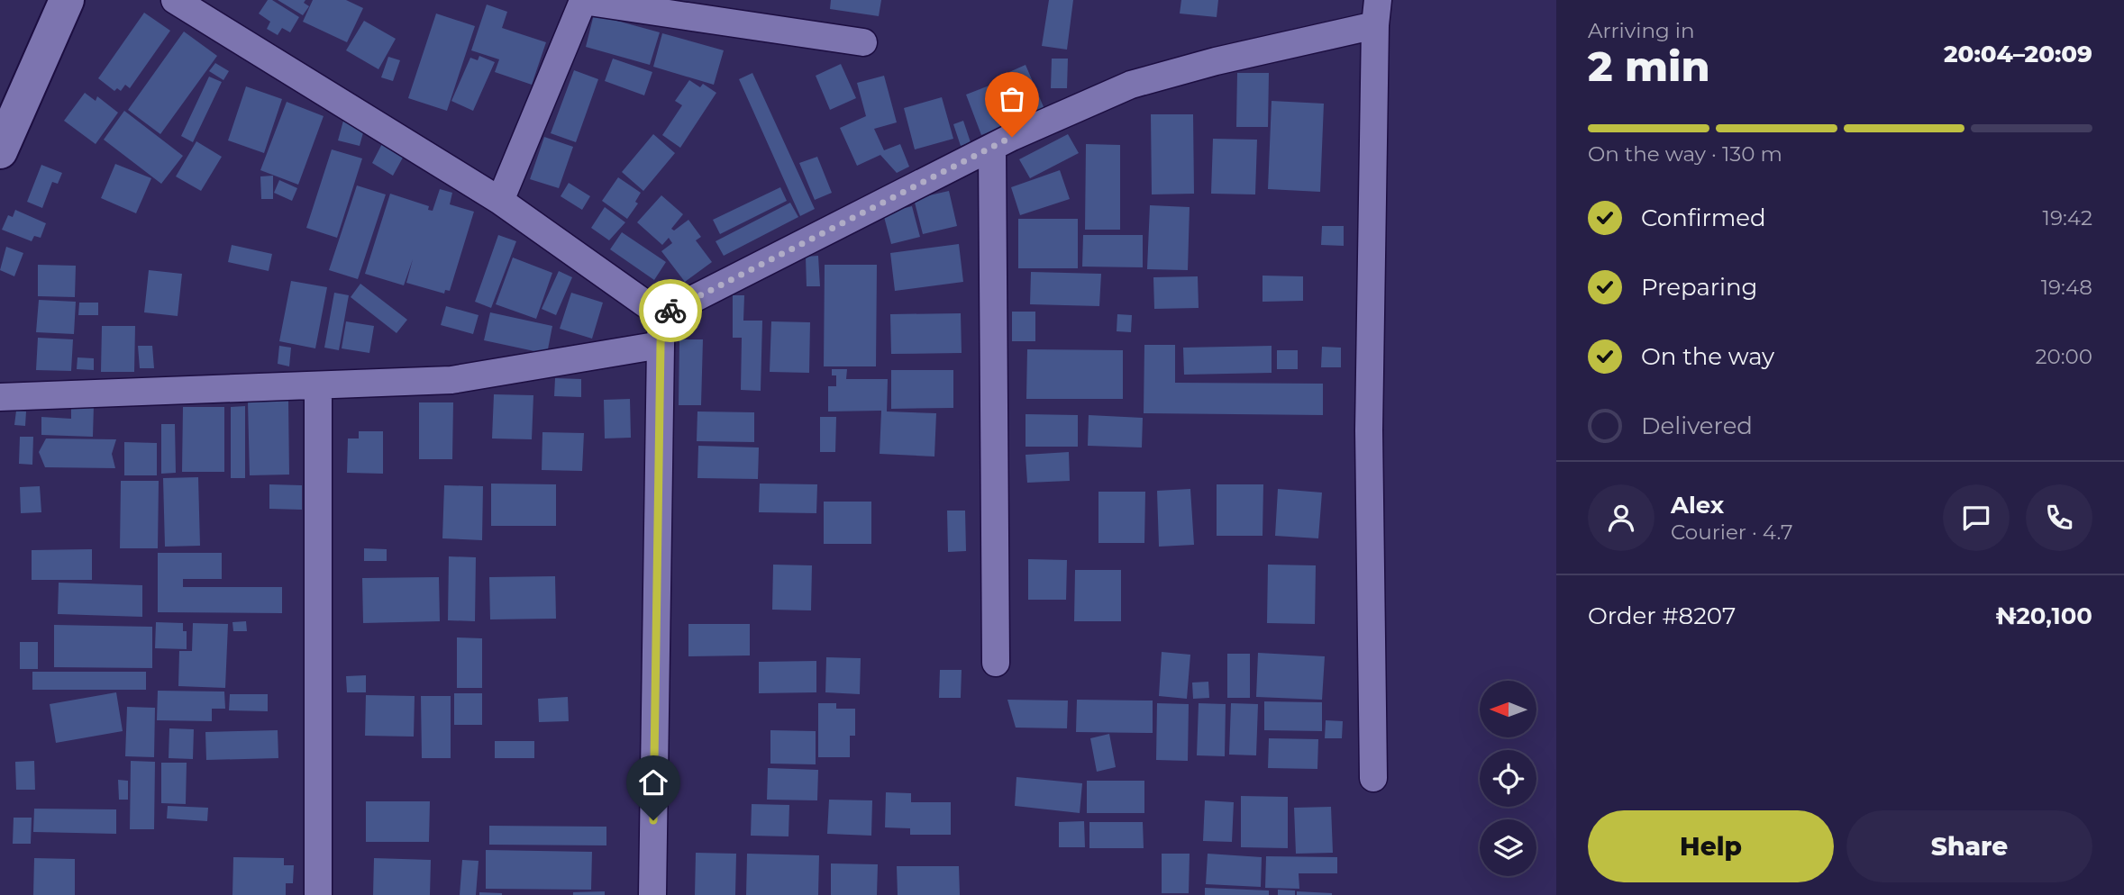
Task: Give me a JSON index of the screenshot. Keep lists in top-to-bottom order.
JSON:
{
  "north": "left",
  "page": {
    "heading": ["2 min", "Arriving in", "20:04–20:09"],
    "panel": [
      "Alex",
      "Courier · 4.7",
      "Order #8207",
      "₦20,100"
    ],
    "bar": "On the way · 130 m",
    "list": [
      ["Confirmed", "19:42"],
      ["Preparing", "19:48"],
      ["On the way", "20:00"],
      "Delivered"
    ],
    "buttons": ["Help", "Share"]
  }
}
